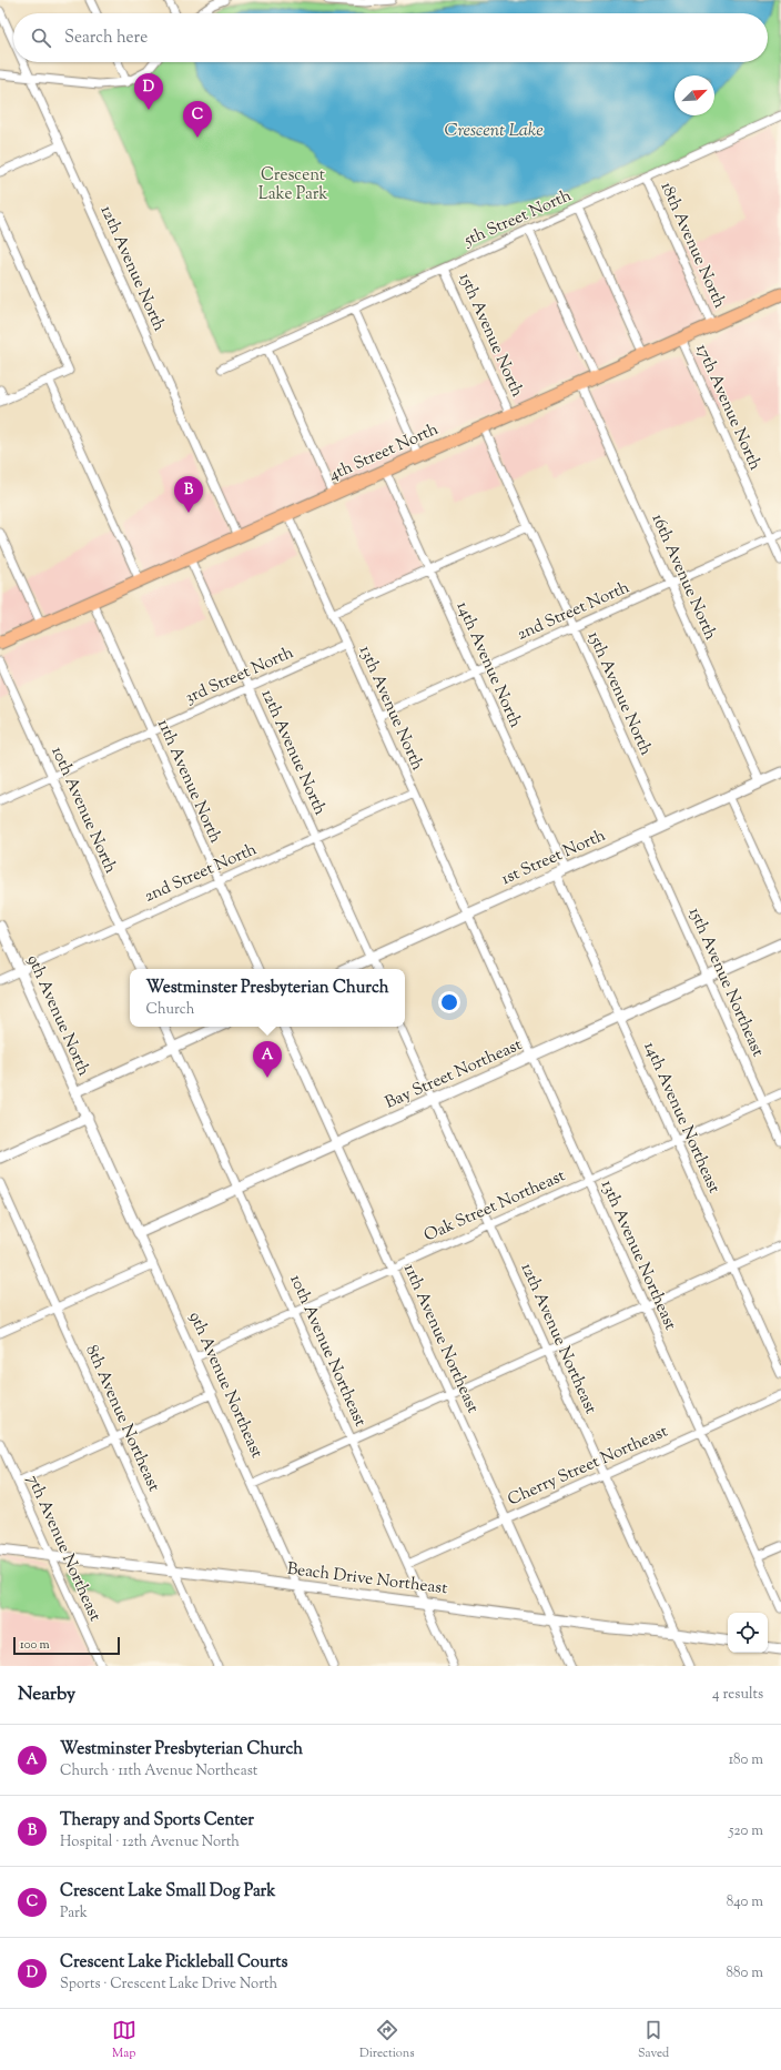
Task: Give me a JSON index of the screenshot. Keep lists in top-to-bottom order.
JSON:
{
  "streets": {
    "main road": ["4th Street North"],
    "street": [
      "5th Street North",
      "18th Avenue North",
      "12th Avenue North",
      "15th Avenue North",
      "17th Avenue North",
      "16th Avenue North",
      "2nd Street North",
      "14th Avenue North",
      "3rd Street North",
      "13th Avenue North",
      "11th Avenue North",
      "10th Avenue North",
      "1st Street North",
      "15th Avenue Northeast",
      "9th Avenue North",
      "Bay Street Northeast",
      "14th Avenue Northeast",
      "Oak Street Northeast",
      "13th Avenue Northeast",
      "11th Avenue Northeast",
      "12th Avenue Northeast",
      "10th Avenue Northeast",
      "9th Avenue Northeast",
      "8th Avenue Northeast",
      "Cherry Street Northeast",
      "7th Avenue Northeast",
      "Beach Drive Northeast"
    ]
  },
  "crossings": [
    ["5th Street North", "18th Avenue North"],
    ["5th Street North", "15th Avenue North"],
    ["18th Avenue North", "4th Street North"],
    ["12th Avenue North", "4th Street North"],
    ["12th Avenue North", "2nd Street North"],
    ["12th Avenue North", "3rd Street North"],
    ["12th Avenue North", "1st Street North"],
    ["15th Avenue North", "4th Street North"],
    ["15th Avenue North", "2nd Street North"],
    ["15th Avenue North", "1st Street North"],
    ["17th Avenue North", "4th Street North"],
    ["17th Avenue North", "2nd Street North"],
    ["4th Street North", "16th Avenue North"],
    ["4th Street North", "14th Avenue North"],
    ["4th Street North", "13th Avenue North"],
    ["4th Street North", "11th Avenue North"],
    ["16th Avenue North", "2nd Street North"],
    ["16th Avenue North", "1st Street North"],
    ["2nd Street North", "14th Avenue North"],
    ["2nd Street North", "13th Avenue North"],
    ["2nd Street North", "11th Avenue North"],
    ["2nd Street North", "10th Avenue North"],
    ["2nd Street North", "9th Avenue North"],
    ["14th Avenue North", "1st Street North"],
    ["3rd Street North", "13th Avenue North"],
    ["3rd Street North", "11th Avenue North"],
    ["3rd Street North", "10th Avenue North"],
    ["13th Avenue North", "1st Street North"],
    ["13th Avenue North", "13th Avenue Northeast"],
    ["1st Street North", "15th Avenue Northeast"],
    ["1st Street North", "14th Avenue Northeast"],
    ["1st Street North", "13th Avenue Northeast"],
    ["15th Avenue Northeast", "Bay Street Northeast"],
    ["15th Avenue Northeast", "Oak Street Northeast"],
    ["9th Avenue North", "9th Avenue Northeast"],
    ["Bay Street Northeast", "14th Avenue Northeast"],
    ["Bay Street Northeast", "13th Avenue Northeast"],
    ["Bay Street Northeast", "11th Avenue Northeast"],
    ["Bay Street Northeast", "12th Avenue Northeast"],
    ["Bay Street Northeast", "10th Avenue Northeast"],
    ["Bay Street Northeast", "9th Avenue Northeast"],
    ["14th Avenue Northeast", "Oak Street Northeast"],
    ["Oak Street Northeast", "13th Avenue Northeast"],
    ["Oak Street Northeast", "11th Avenue Northeast"],
    ["Oak Street Northeast", "12th Avenue Northeast"],
    ["Oak Street Northeast", "10th Avenue Northeast"],
    ["Oak Street Northeast", "9th Avenue Northeast"],
    ["13th Avenue Northeast", "Cherry Street Northeast"],
    ["11th Avenue Northeast", "Cherry Street Northeast"],
    ["11th Avenue Northeast", "Beach Drive Northeast"],
    ["12th Avenue Northeast", "Cherry Street Northeast"],
    ["12th Avenue Northeast", "Beach Drive Northeast"],
    ["10th Avenue Northeast", "Cherry Street Northeast"],
    ["10th Avenue Northeast", "Beach Drive Northeast"],
    ["9th Avenue Northeast", "Beach Drive Northeast"],
    ["8th Avenue Northeast", "Beach Drive Northeast"],
    ["7th Avenue Northeast", "Beach Drive Northeast"]
  ],
  "water": ["Crescent Lake"],
  "parks": ["Crescent Lake Park"],
  "scale_bar": "100 m",
  "north": "top right",
  "page": {
    "search": "Search here",
    "pins": [
      "D",
      "C",
      "B",
      "A"
    ],
    "popup": ["Westminster Presbyterian Church", "Church"],
    "scale": "100 m",
    "heading": ["Nearby", "4 results"],
    "list": [
      {
        "mark": "A",
        "name": "Westminster Presbyterian Church",
        "note": "Church · 11th Avenue Northeast",
        "value": "180 m"
      },
      {
        "mark": "B",
        "name": "Therapy and Sports Center",
        "note": "Hospital · 12th Avenue North",
        "value": "520 m"
      },
      {
        "mark": "C",
        "name": "Crescent Lake Small Dog Park",
        "note": "Park",
        "value": "840 m"
      },
      {
        "mark": "D",
        "name": "Crescent Lake Pickleball Courts",
        "note": "Sports · Crescent Lake Drive North",
        "value": "880 m"
      }
    ],
    "nav": ["Map", "Directions", "Saved"]
  }
}
